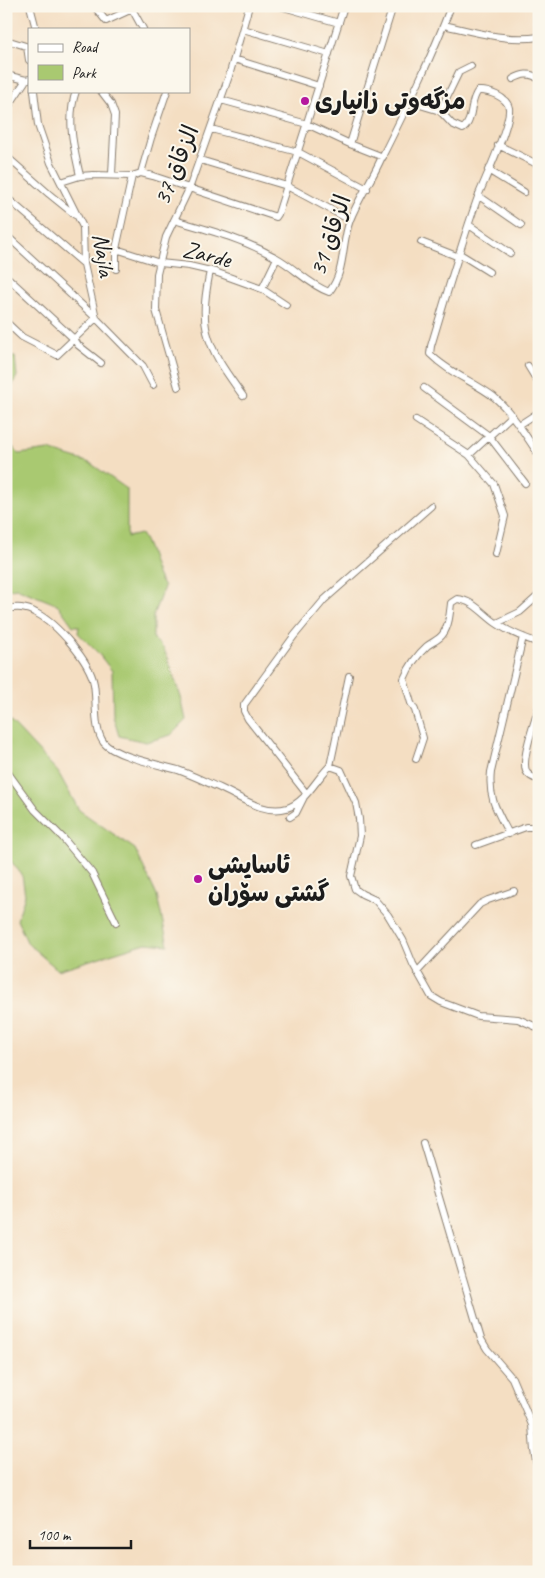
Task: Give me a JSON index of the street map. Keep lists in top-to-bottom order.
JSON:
{
  "streets": {
    "street": [
      "الزقاق 37",
      "الزقاق 31",
      "Zarde",
      "Najla"
    ]
  },
  "crossings": [
    ["الزقاق 37", "الزقاق 31"],
    ["الزقاق 37", "Zarde"]
  ],
  "places": ["مزگەوتی زانیاری", "ئاسایشی گشتی سۆران"],
  "legend": ["Road", "Park"],
  "scale_bar": "100 m"
}
